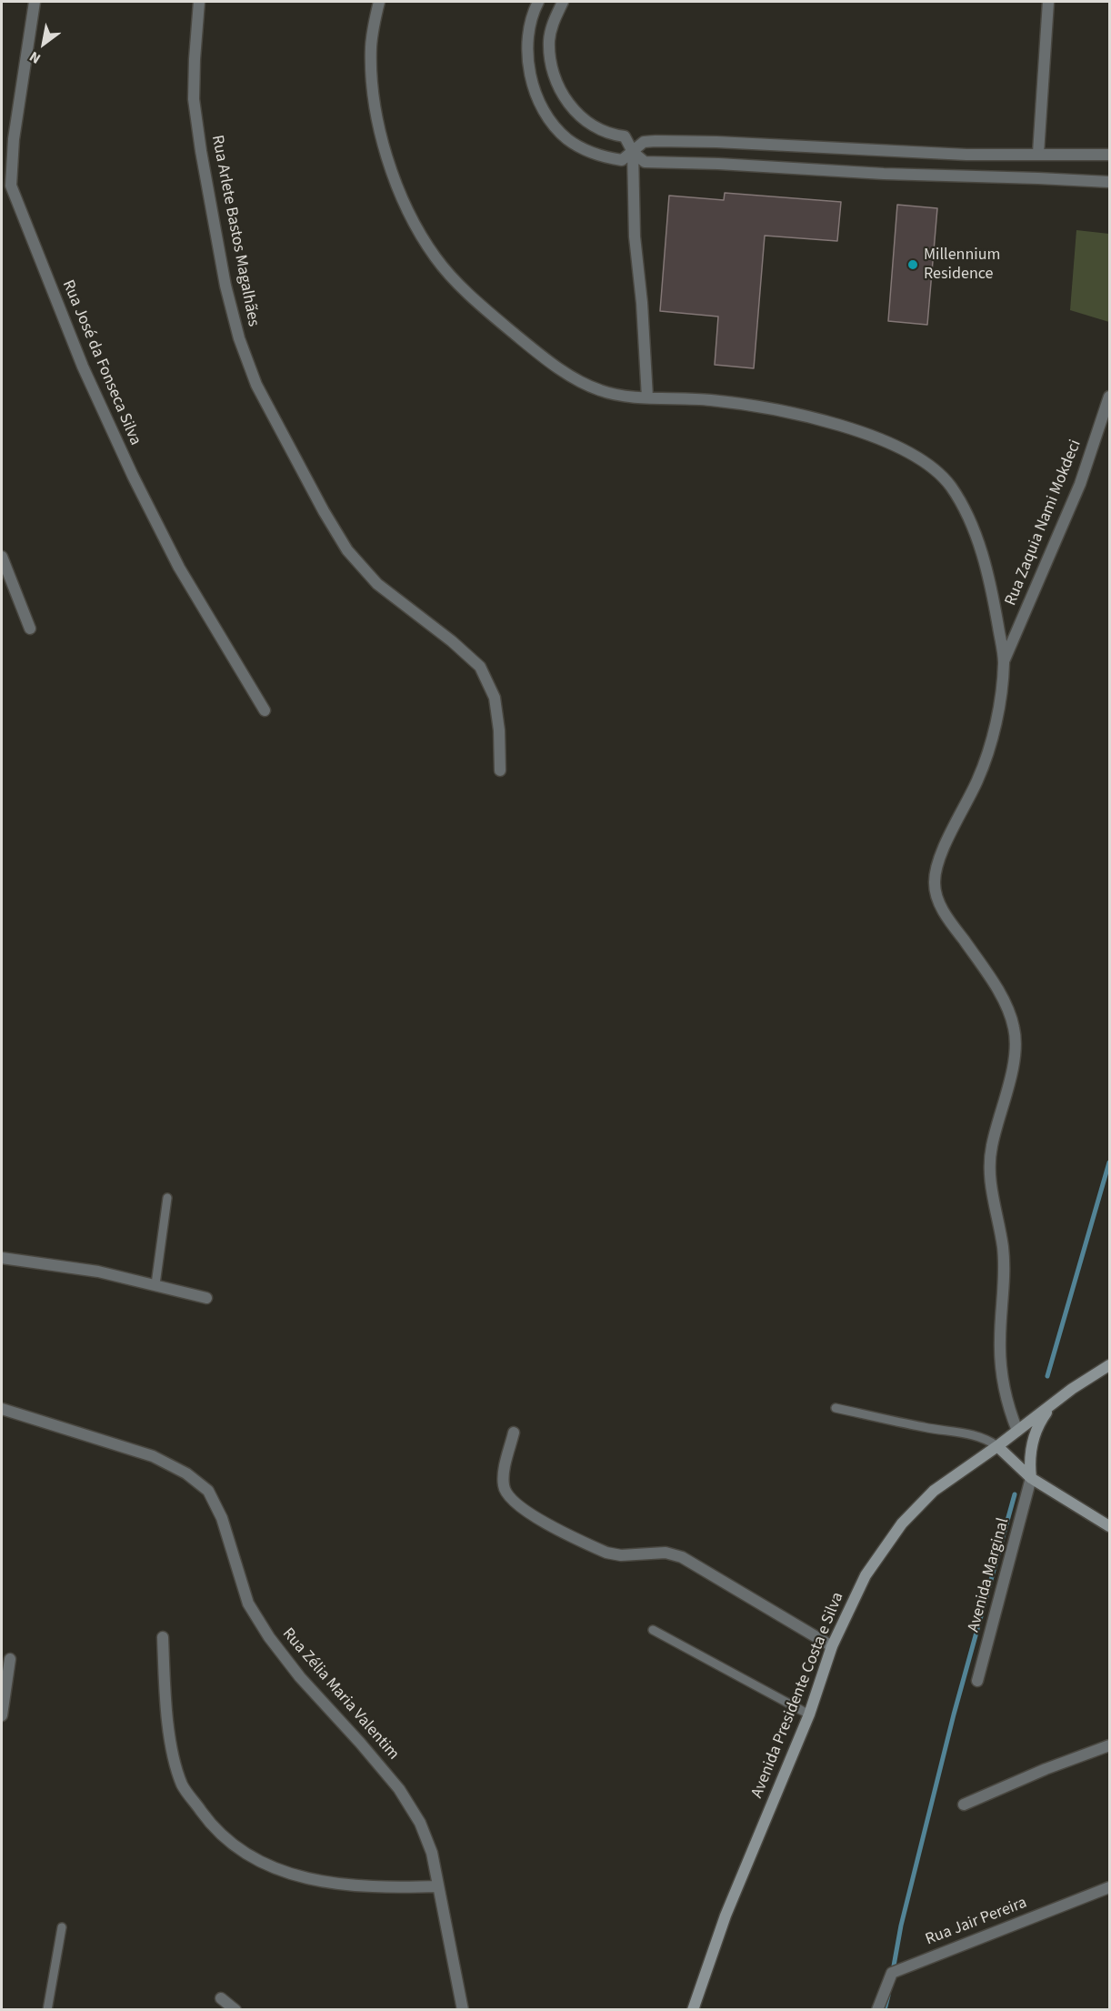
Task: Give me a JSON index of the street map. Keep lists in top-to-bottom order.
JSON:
{
  "streets": {
    "main road": ["Avenida Presidente Costa e Silva"],
    "street": [
      "Rua Arlete Bastos Magalhães",
      "Rua José da Fonseca Silva",
      "Rua Zaquia Nami Mokdeci",
      "Avenida Marginal",
      "Rua Zélia Maria Valentim",
      "Rua Jair Pereira"
    ]
  },
  "places": ["Millennium Residence"],
  "north": "bottom left"
}
